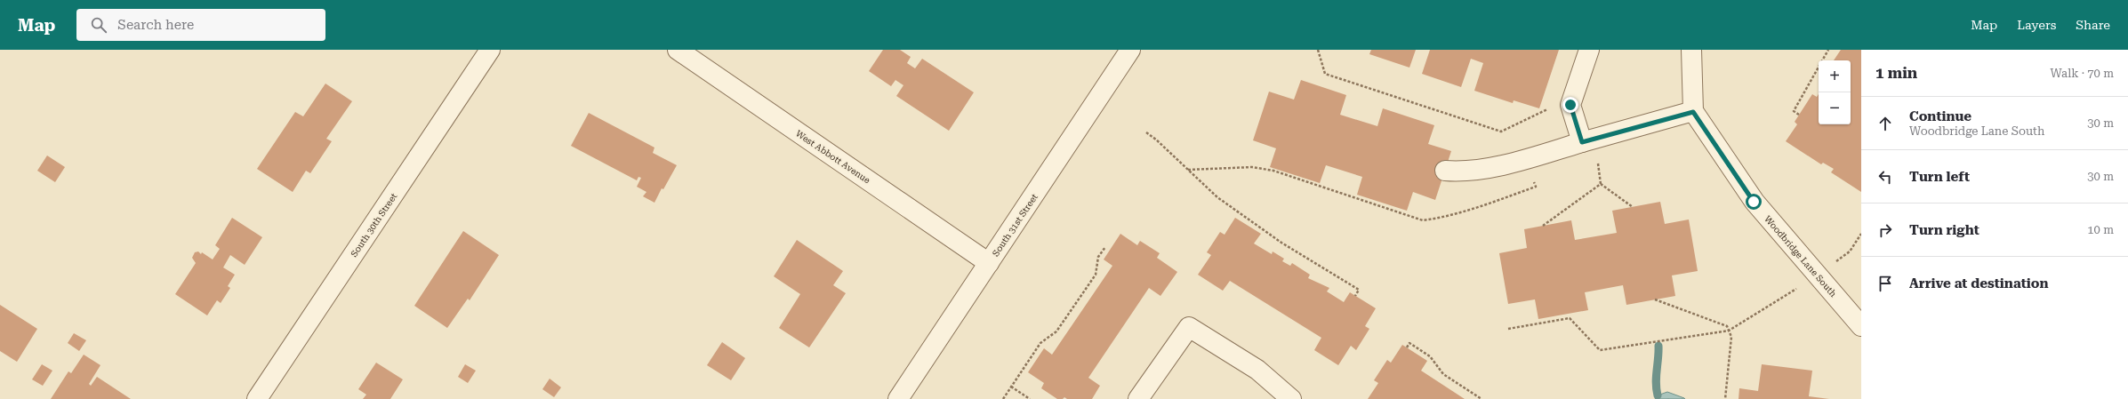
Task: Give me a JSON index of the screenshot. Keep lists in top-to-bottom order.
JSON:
{
  "streets": {
    "street": [
      "West Abbott Avenue",
      "South 30th Street",
      "South 31st Street",
      "Woodbridge Lane South"
    ]
  },
  "crossings": [
    ["West Abbott Avenue", "South 31st Street"]
  ],
  "page": {
    "header": "Map",
    "search": "Search here",
    "nav": ["Map", "Layers", "Share"],
    "heading": ["1 min", "Walk · 70 m"],
    "map_buttons": ["+", "−"],
    "list": [
      ["Continue", "Woodbridge Lane South", "30 m"],
      ["Turn left", "30 m"],
      ["Turn right", "10 m"],
      "Arrive at destination"
    ]
  }
}
